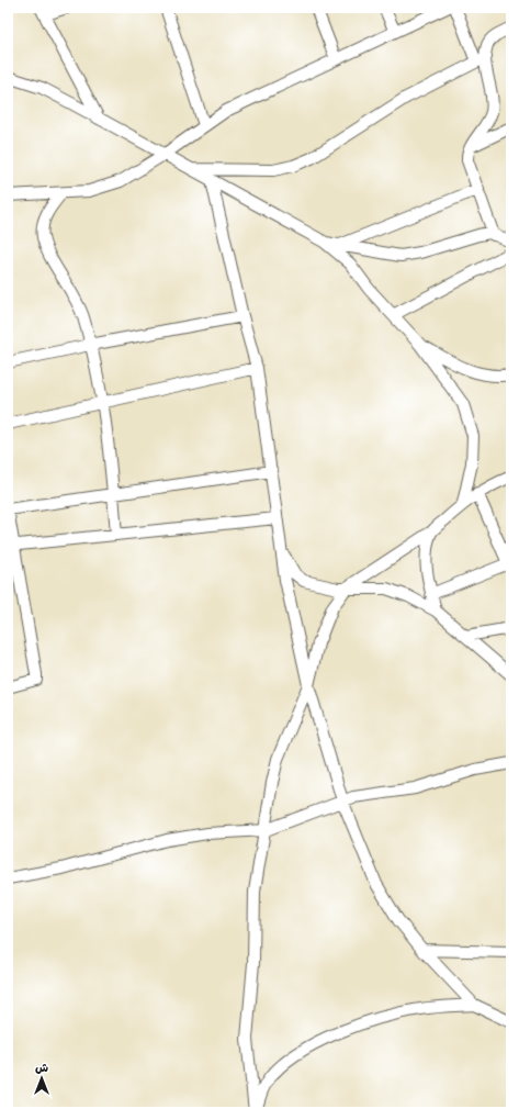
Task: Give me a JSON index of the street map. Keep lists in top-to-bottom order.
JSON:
{
  "north": "top"
}
